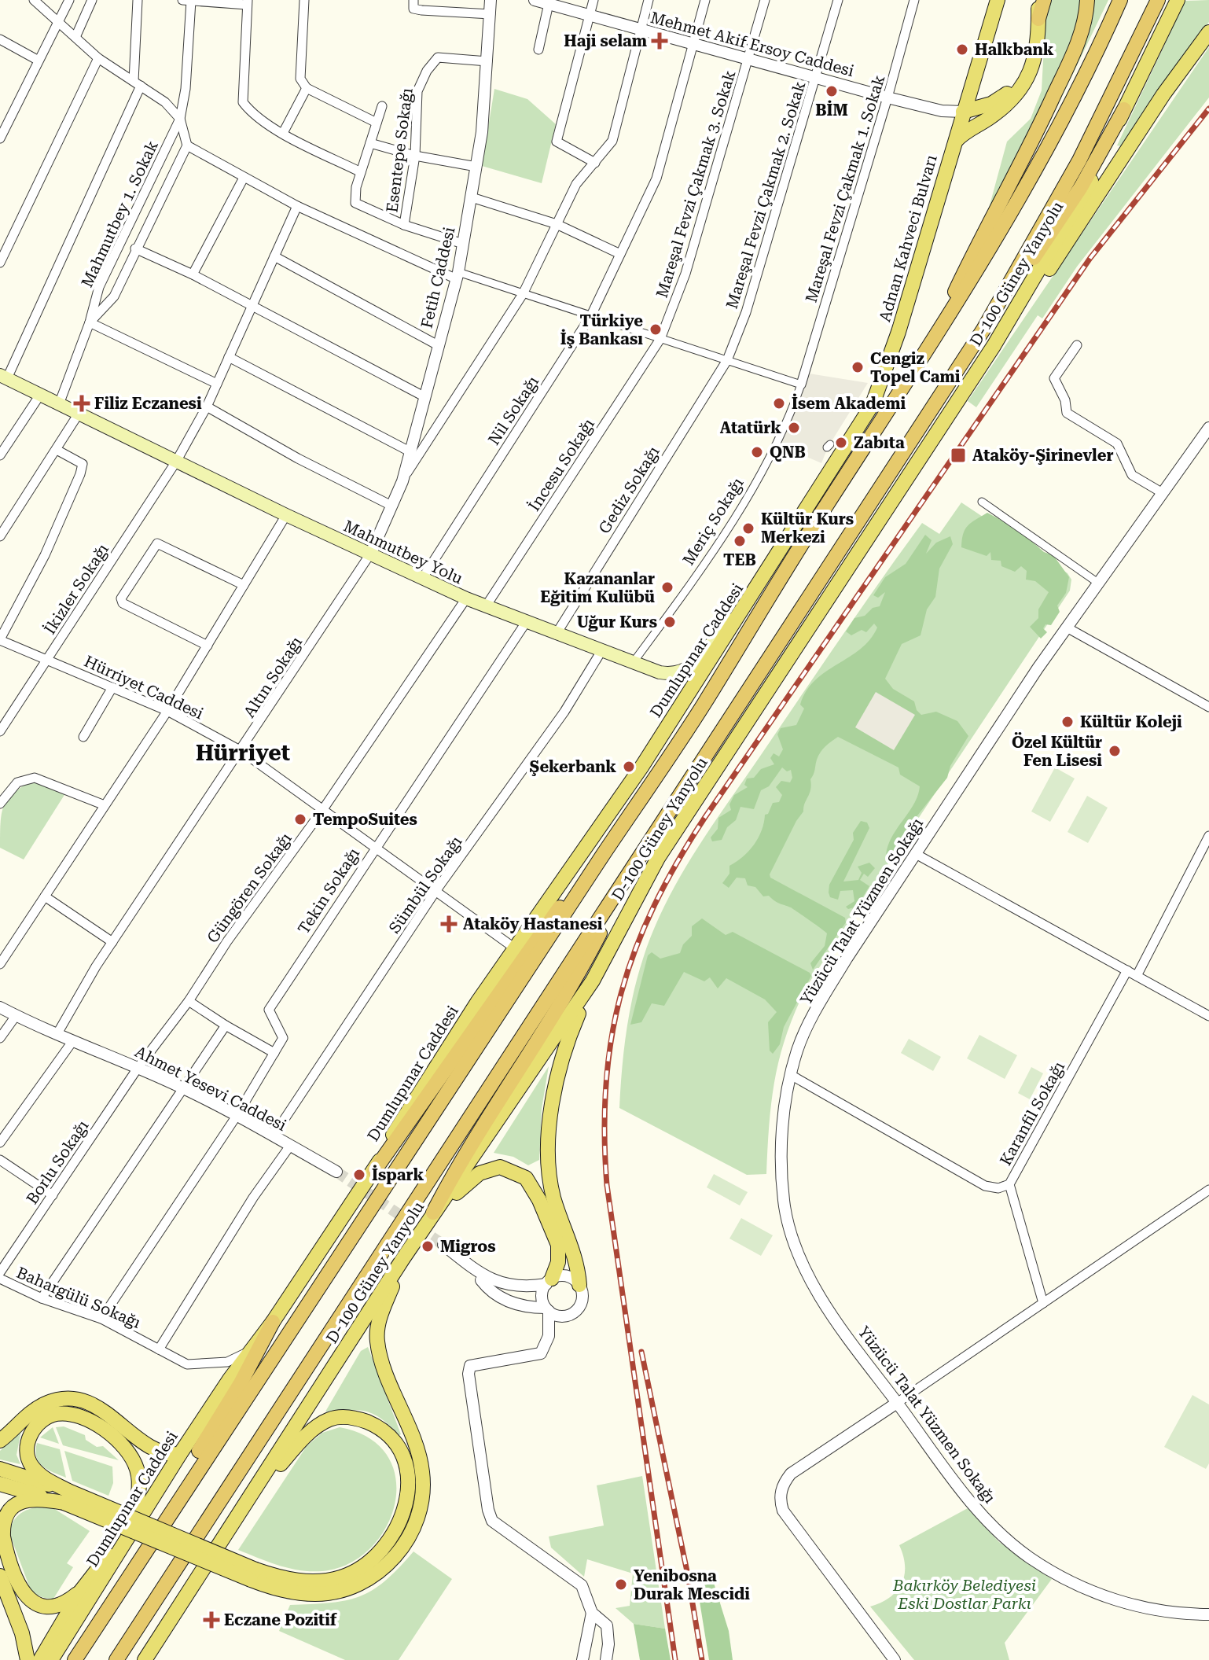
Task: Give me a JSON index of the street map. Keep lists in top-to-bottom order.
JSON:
{
  "streets": {
    "main road": [
      "Adnan Kahveci Bulvarı",
      "D-100 Güney Yanyolu",
      "Mahmutbey Yolu",
      "Dumlupınar Caddesi"
    ],
    "street": [
      "Mehmet Akif Ersoy Caddesi",
      "Esentepe Sokağı",
      "Mareşal Fevzi Çakmak 3. Sokak",
      "Mareşal Fevzi Çakmak 1. Sokak",
      "Mareşal Fevzi Çakmak 2. Sokak",
      "Mahmutbey 1. Sokak",
      "Fetih Caddesi",
      "Nil Sokağı",
      "İncesu Sokağı",
      "Gediz Sokağı",
      "Meriç Sokağı",
      "İkizler Sokağı",
      "Altın Sokağı",
      "Hürriyet Caddesi",
      "Sümbül Sokağı",
      "Güngören Sokağı",
      "Tekin Sokağı",
      "Yüzücü Talat Yüzmen Sokağı",
      "Ahmet Yesevi Caddesi",
      "Karanfil Sokağı",
      "Borlu Sokağı",
      "Bahargülü Sokağı"
    ]
  },
  "crossings": [
    ["Mehmet Akif Ersoy Caddesi", "Mareşal Fevzi Çakmak 3. Sokak"],
    ["Mehmet Akif Ersoy Caddesi", "Mareşal Fevzi Çakmak 1. Sokak"],
    ["Mehmet Akif Ersoy Caddesi", "Mareşal Fevzi Çakmak 2. Sokak"],
    ["Mehmet Akif Ersoy Caddesi", "Adnan Kahveci Bulvarı"],
    ["Mehmet Akif Ersoy Caddesi", "Nil Sokağı"],
    ["Esentepe Sokağı", "Fetih Caddesi"],
    ["Mareşal Fevzi Çakmak 3. Sokak", "İncesu Sokağı"],
    ["Mareşal Fevzi Çakmak 1. Sokak", "Meriç Sokağı"],
    ["Mareşal Fevzi Çakmak 2. Sokak", "Gediz Sokağı"],
    ["Mahmutbey 1. Sokak", "Mahmutbey Yolu"],
    ["Adnan Kahveci Bulvarı", "Mahmutbey Yolu"],
    ["Adnan Kahveci Bulvarı", "Dumlupınar Caddesi"],
    ["Fetih Caddesi", "Mahmutbey Yolu"],
    ["Fetih Caddesi", "Altın Sokağı"],
    ["Nil Sokağı", "Mahmutbey Yolu"],
    ["İncesu Sokağı", "Mahmutbey Yolu"],
    ["Gediz Sokağı", "Mahmutbey Yolu"],
    ["Meriç Sokağı", "Mahmutbey Yolu"],
    ["Mahmutbey Yolu", "İkizler Sokağı"],
    ["Mahmutbey Yolu", "Dumlupınar Caddesi"],
    ["Mahmutbey Yolu", "Altın Sokağı"],
    ["Mahmutbey Yolu", "Sümbül Sokağı"],
    ["Mahmutbey Yolu", "Güngören Sokağı"],
    ["Mahmutbey Yolu", "Tekin Sokağı"],
    ["İkizler Sokağı", "Hürriyet Caddesi"],
    ["Dumlupınar Caddesi", "Hürriyet Caddesi"],
    ["Dumlupınar Caddesi", "Bahargülü Sokağı"],
    ["Altın Sokağı", "Hürriyet Caddesi"],
    ["Altın Sokağı", "Ahmet Yesevi Caddesi"],
    ["Hürriyet Caddesi", "Sümbül Sokağı"],
    ["Hürriyet Caddesi", "Güngören Sokağı"],
    ["Hürriyet Caddesi", "Tekin Sokağı"],
    ["Sümbül Sokağı", "Ahmet Yesevi Caddesi"],
    ["Güngören Sokağı", "Ahmet Yesevi Caddesi"],
    ["Güngören Sokağı", "Borlu Sokağı"],
    ["Tekin Sokağı", "Ahmet Yesevi Caddesi"],
    ["Tekin Sokağı", "Bahargülü Sokağı"],
    ["Yüzücü Talat Yüzmen Sokağı", "Karanfil Sokağı"],
    ["Ahmet Yesevi Caddesi", "Borlu Sokağı"]
  ],
  "districts": ["Hürriyet"],
  "parks": ["Bakırköy Belediyesi Eski Dostlar Parkı"],
  "places": {
    "health": [
      "Haji selam",
      "Filiz Eczanesi",
      "Ataköy Hastanesi",
      "Eczane Pozitif"
    ],
    "other": [
      "Halkbank",
      "BİM",
      "Türkiye İş Bankası",
      "Cengiz Topel Cami",
      "İsem Akademi",
      "Atatürk",
      "Zabıta",
      "QNB",
      "Kültür Kurs Merkezi",
      "TEB",
      "Kazananlar Eğitim Kulübü",
      "Uğur Kurs",
      "Kültür Koleji",
      "Özel Kültür Fen Lisesi",
      "Şekerbank",
      "TempoSuites",
      "İspark",
      "Migros",
      "Yenibosna Durak Mescidi"
    ],
    "transit": ["Ataköy-Şirinevler"]
  }
}
